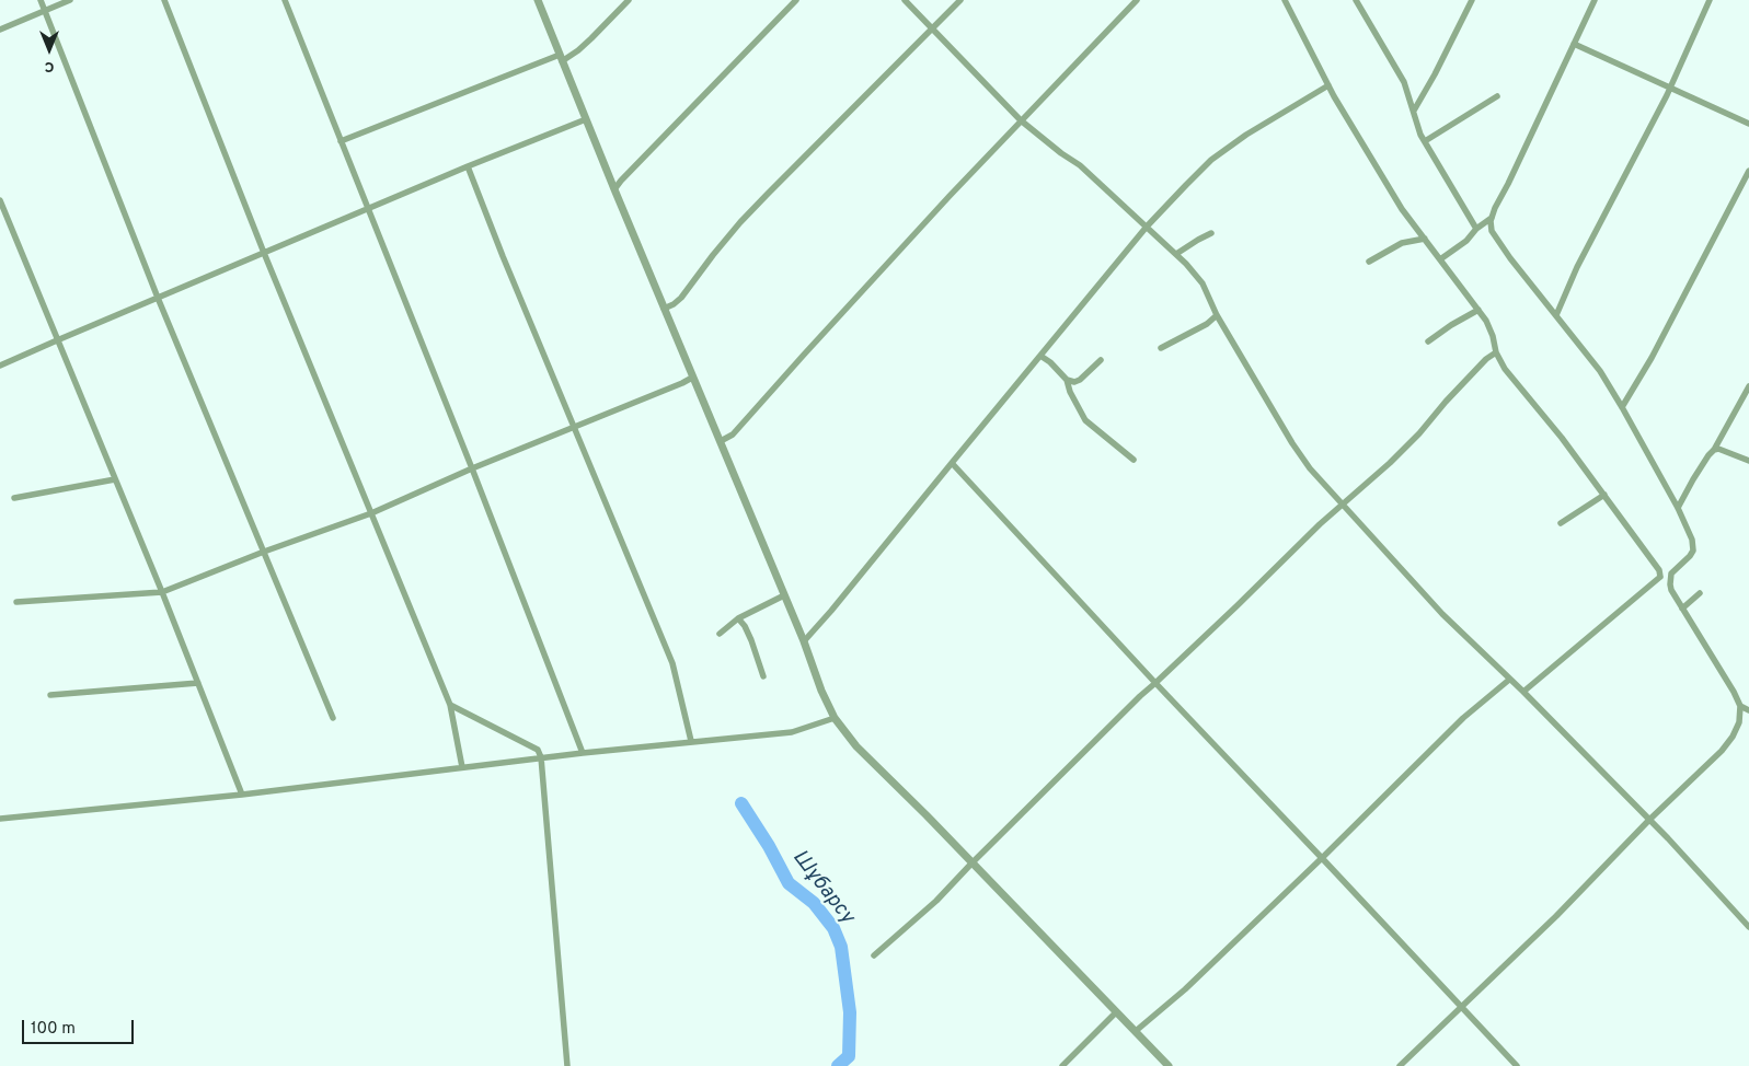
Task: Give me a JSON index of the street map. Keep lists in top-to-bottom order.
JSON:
{
  "water": ["Шұбарсу"],
  "scale_bar": "100 m",
  "north": "bottom"
}
